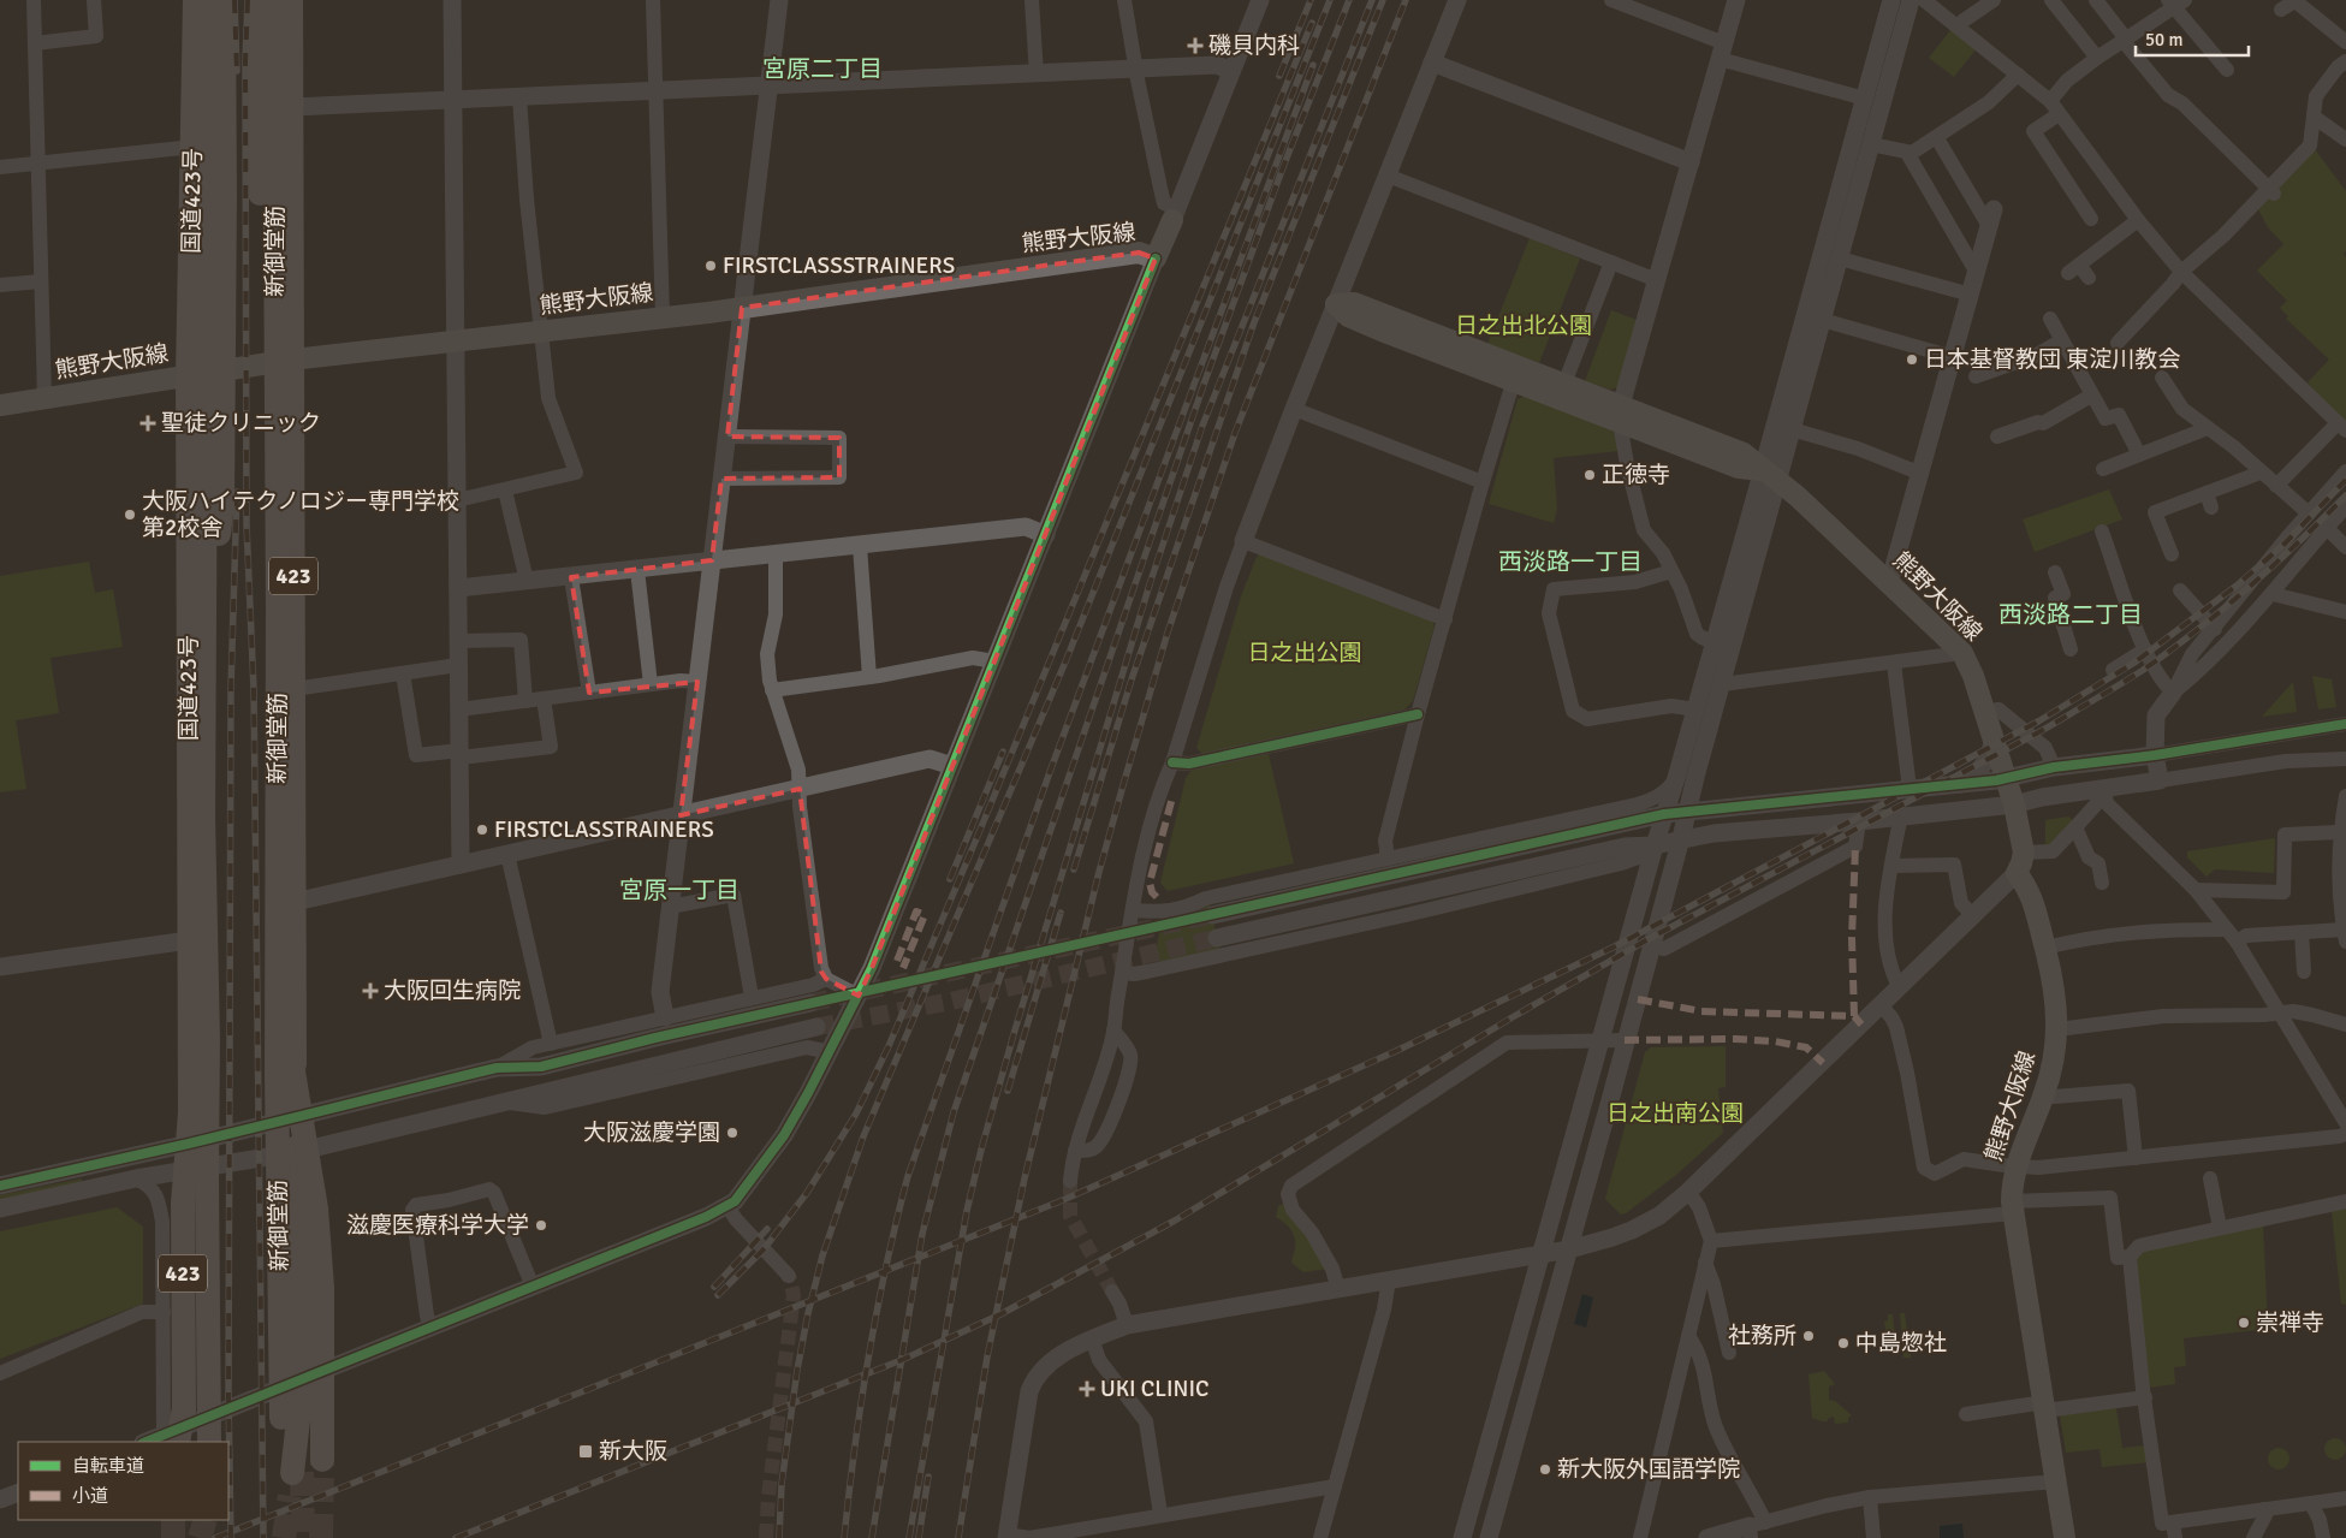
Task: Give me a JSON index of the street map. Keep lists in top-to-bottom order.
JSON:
{
  "streets": {
    "highway": ["国道423号", "新御堂筋", "423"],
    "main road": ["熊野大阪線"]
  },
  "crossings": [
    ["国道423号", "熊野大阪線"],
    ["熊野大阪線", "423"],
    ["新御堂筋", "423"]
  ],
  "districts": [
    "宮原二丁目",
    "西淡路一丁目",
    "西淡路二丁目",
    "宮原一丁目"
  ],
  "parks": ["日之出北公園", "日之出公園", "日之出南公園"],
  "places": {
    "health": [
      "磯貝内科",
      "聖徒クリニック",
      "大阪回生病院",
      "UKI CLINIC"
    ],
    "other": [
      "FIRSTCLASSSTRAINERS",
      "日本基督教団 東淀川教会",
      "正徳寺",
      "大阪ハイテクノロジー専門学校 第2校舎",
      "FIRSTCLASSTRAINERS",
      "大阪滋慶学園",
      "滋慶医療科学大学",
      "崇禅寺",
      "社務所",
      "中島惣社",
      "新大阪外国語学院"
    ],
    "transit": ["新大阪"]
  },
  "legend": ["自転車道", "小道"],
  "scale_bar": "50 m"
}
